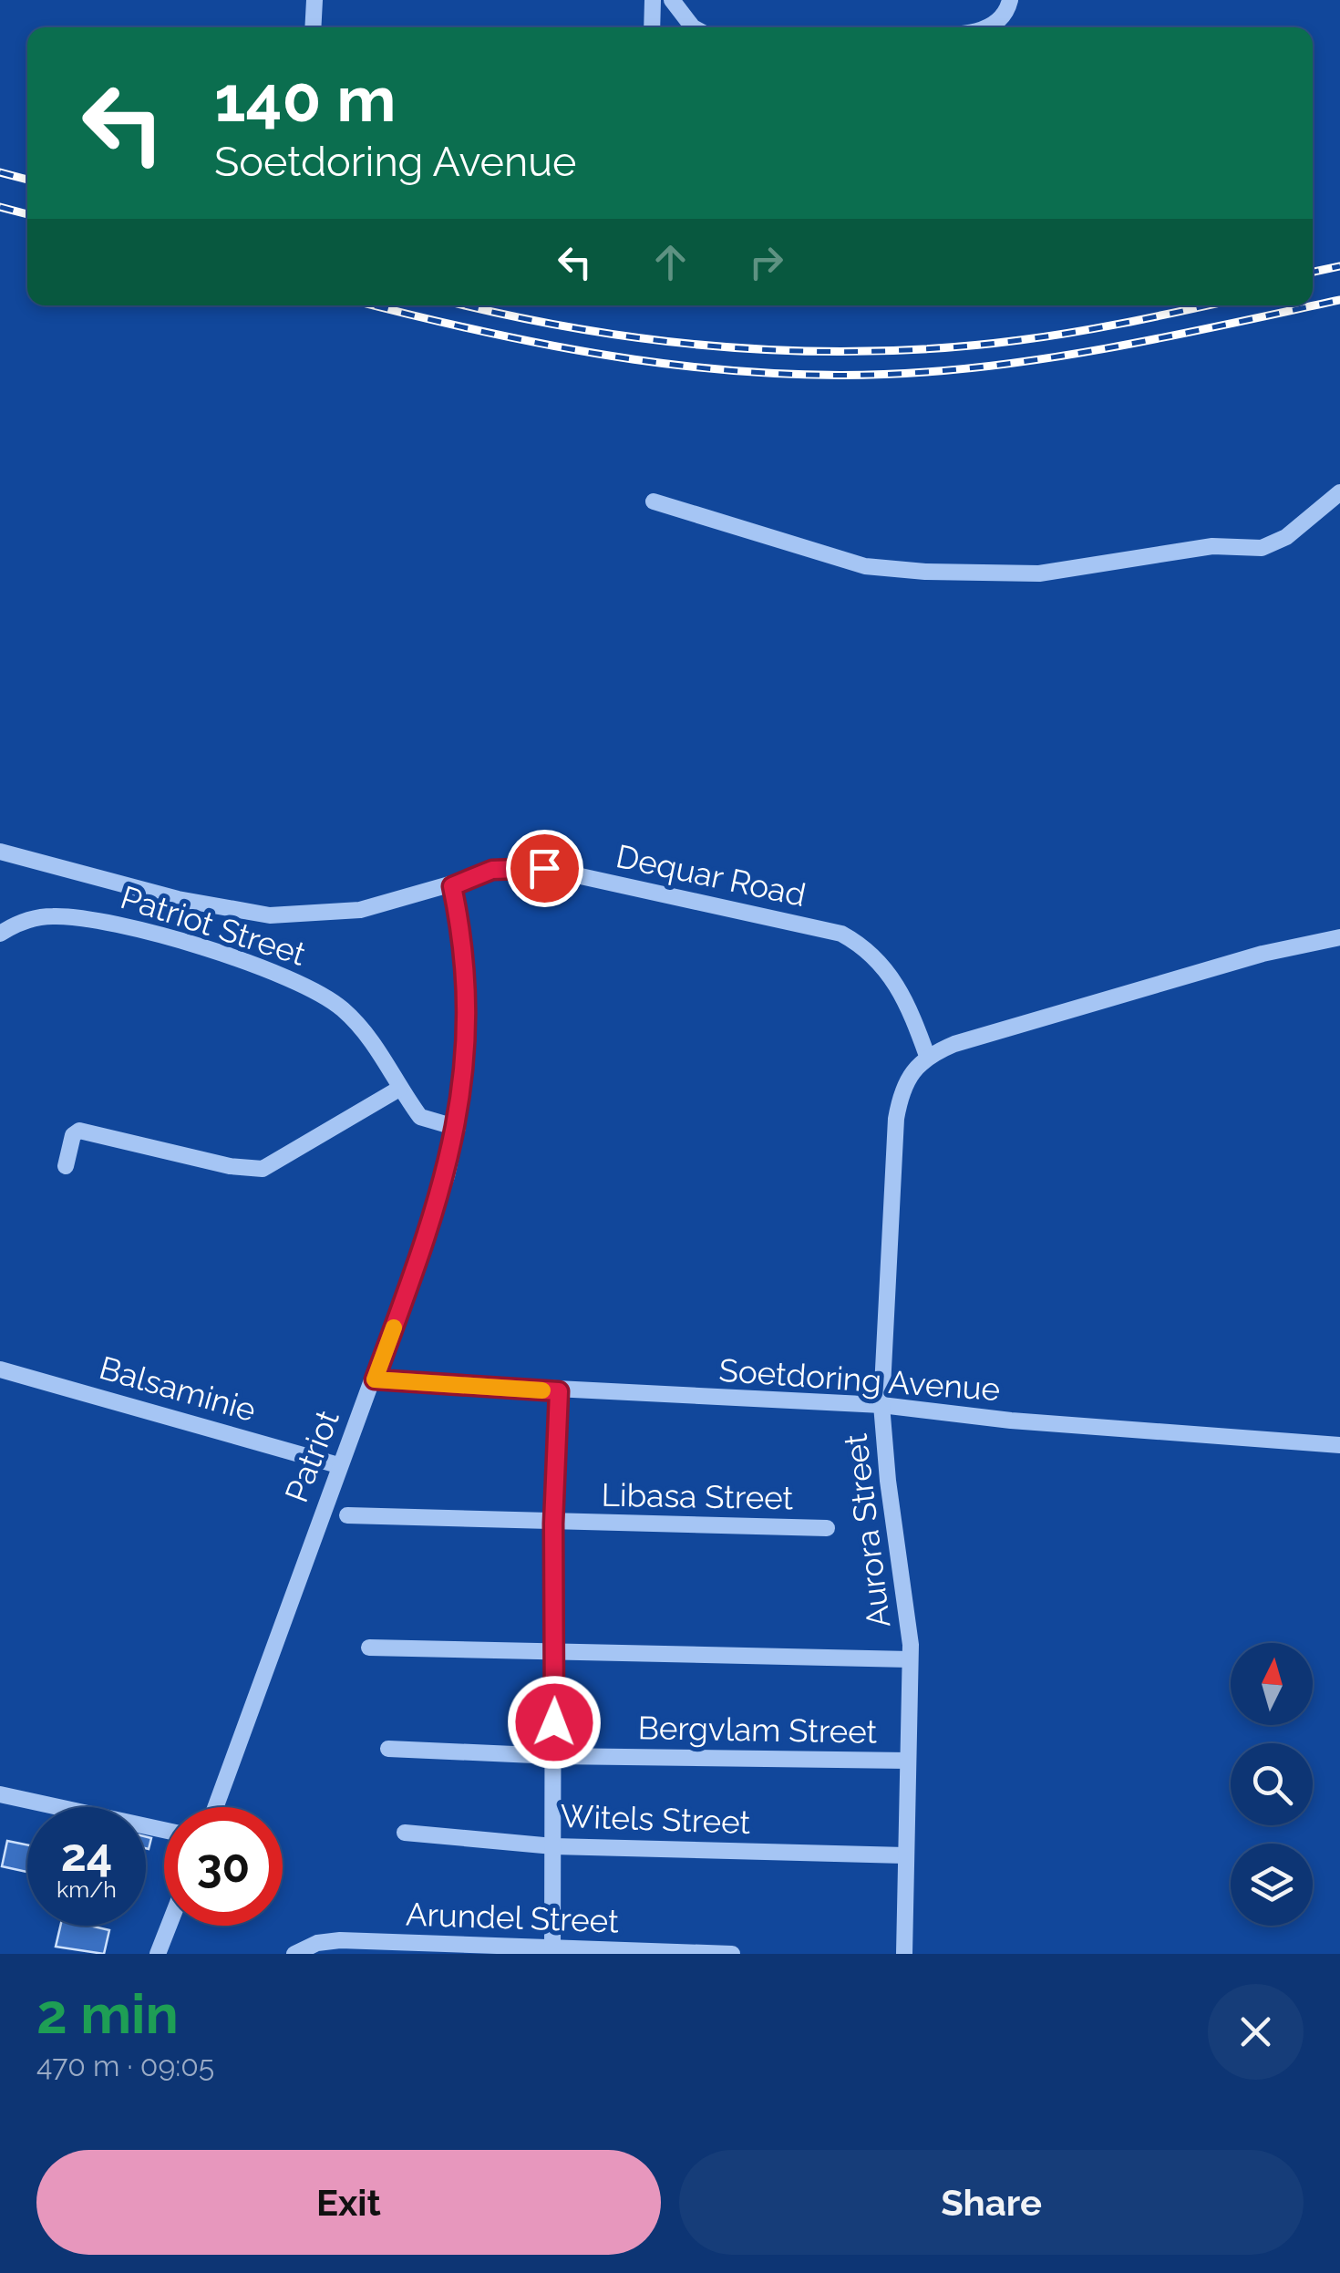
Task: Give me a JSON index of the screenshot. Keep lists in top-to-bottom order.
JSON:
{
  "streets": {
    "street": [
      "Dequar Road",
      "Patriot Street",
      "Soetdoring Avenue",
      "Balsaminie",
      "Patriot",
      "Libasa Street",
      "Aurora Street",
      "Bergvlam Street",
      "Witels Street",
      "Arundel Street"
    ]
  },
  "crossings": [
    ["Dequar Road", "Patriot"],
    ["Dequar Road", "Aurora Street"],
    ["Patriot Street", "Patriot"],
    ["Soetdoring Avenue", "Patriot"],
    ["Soetdoring Avenue", "Aurora Street"],
    ["Balsaminie", "Patriot"],
    ["Aurora Street", "Bergvlam Street"],
    ["Aurora Street", "Witels Street"]
  ],
  "north": "top",
  "page": {
    "turn": ["140 m", "Soetdoring Avenue"],
    "speed": "24 km/h",
    "limit": "30",
    "heading": ["2 min", "470 m · 09:05"],
    "buttons": ["Exit", "Share"]
  }
}
